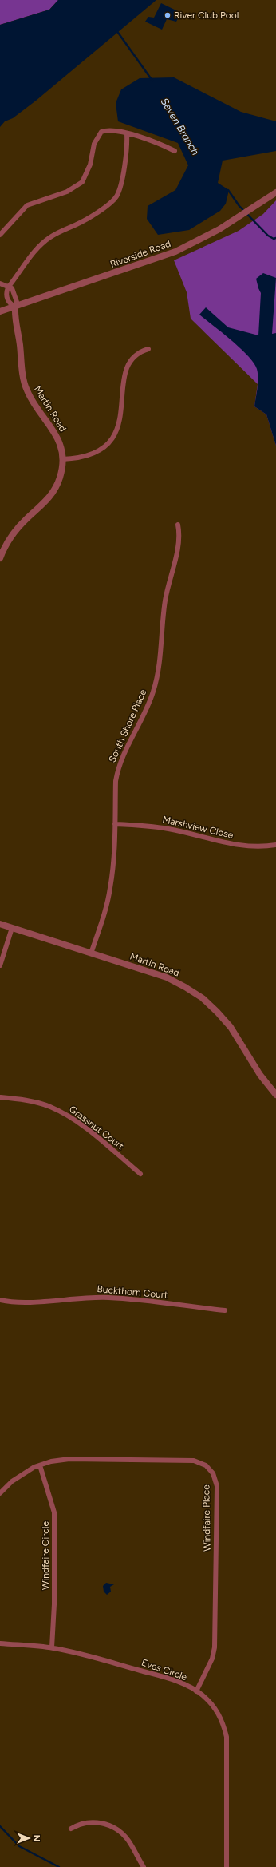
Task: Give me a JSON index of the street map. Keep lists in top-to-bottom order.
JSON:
{
  "streets": {
    "street": [
      "Riverside Road",
      "Martin Road",
      "South Shore Place",
      "Marshview Close",
      "Grassnut Court",
      "Buckthorn Court",
      "Windfaire Place",
      "Windfaire Circle",
      "Eves Circle"
    ]
  },
  "crossings": [
    ["Riverside Road", "Martin Road"],
    ["Martin Road", "South Shore Place"],
    ["South Shore Place", "Marshview Close"],
    ["Windfaire Place", "Windfaire Circle"],
    ["Windfaire Place", "Eves Circle"],
    ["Windfaire Circle", "Eves Circle"]
  ],
  "water": ["Seven Branch"],
  "places": ["River Club Pool"],
  "north": "right"
}
